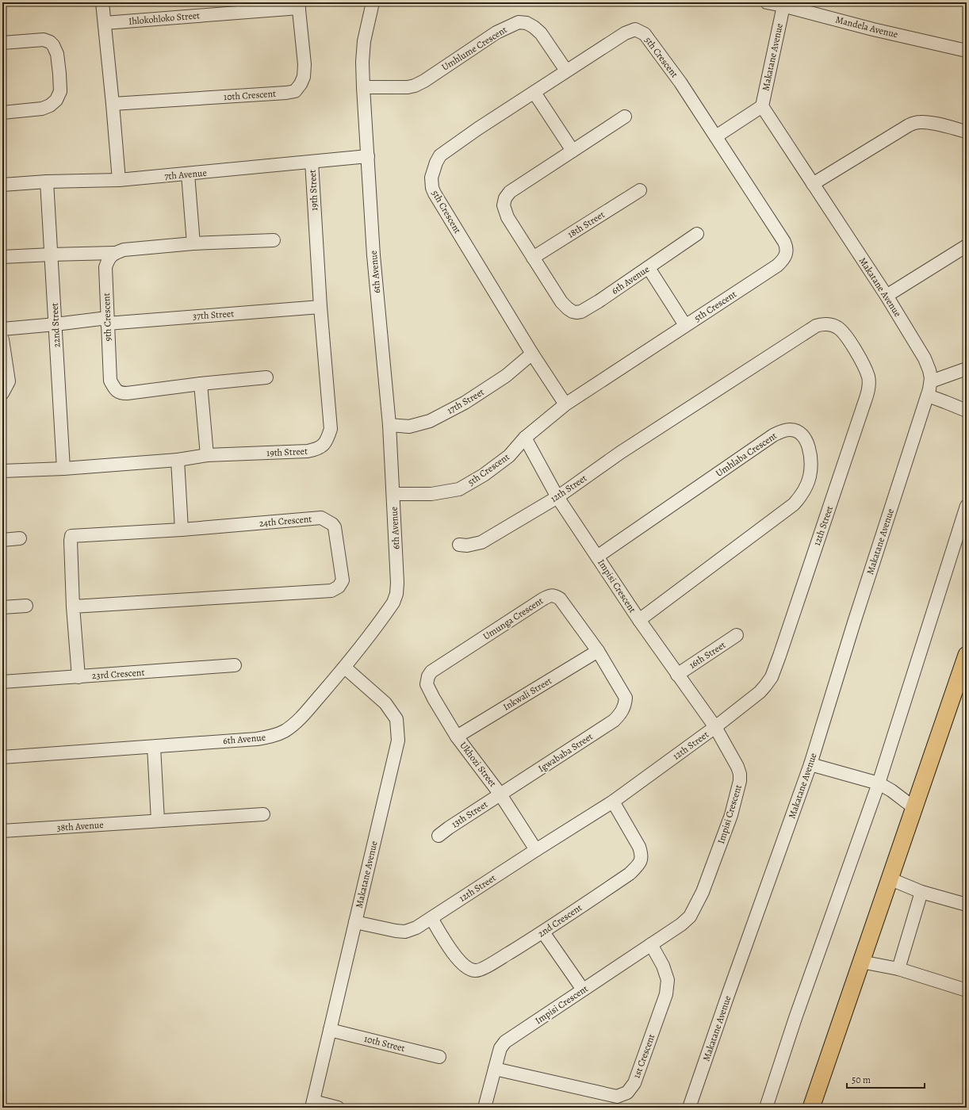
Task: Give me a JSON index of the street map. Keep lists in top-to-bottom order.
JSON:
{
  "streets": {
    "street": [
      "Ihlokohloko Street",
      "Mandela Avenue",
      "Umhlume Crescent",
      "5th Crescent",
      "Makatane Avenue",
      "10th Crescent",
      "7th Avenue",
      "19th Street",
      "18th Street",
      "6th Avenue",
      "37th Street",
      "9th Crescent",
      "22nd Street",
      "17th Street",
      "Umhlaba Crescent",
      "12th Street",
      "24th Crescent",
      "Impisi Crescent",
      "Umunga Crescent",
      "16th Street",
      "23rd Crescent",
      "Inkwali Street",
      "Igwababa Street",
      "Ukhozi Street",
      "13th Street",
      "38th Avenue",
      "2nd Crescent",
      "10th Street",
      "1st Crescent"
    ]
  },
  "crossings": [
    ["Ihlokohloko Street", "10th Crescent"],
    ["Mandela Avenue", "Makatane Avenue"],
    ["Umhlume Crescent", "5th Crescent"],
    ["Umhlume Crescent", "6th Avenue"],
    ["5th Crescent", "6th Avenue"],
    ["5th Crescent", "17th Street"],
    ["5th Crescent", "Impisi Crescent"],
    ["Makatane Avenue", "6th Avenue"],
    ["Makatane Avenue", "12th Street"],
    ["Makatane Avenue", "10th Street"],
    ["7th Avenue", "19th Street"],
    ["7th Avenue", "6th Avenue"],
    ["7th Avenue", "22nd Street"],
    ["19th Street", "37th Street"],
    ["19th Street", "22nd Street"],
    ["18th Street", "6th Avenue"],
    ["6th Avenue", "17th Street"],
    ["37th Street", "9th Crescent"],
    ["37th Street", "22nd Street"],
    ["Umhlaba Crescent", "Impisi Crescent"],
    ["12th Street", "Impisi Crescent"],
    ["12th Street", "Ukhozi Street"],
    ["12th Street", "2nd Crescent"],
    ["24th Crescent", "23rd Crescent"],
    ["Impisi Crescent", "16th Street"],
    ["Impisi Crescent", "1st Crescent"],
    ["Umunga Crescent", "Inkwali Street"],
    ["Umunga Crescent", "Igwababa Street"],
    ["Umunga Crescent", "Ukhozi Street"],
    ["Inkwali Street", "Ukhozi Street"],
    ["Igwababa Street", "Ukhozi Street"],
    ["Igwababa Street", "13th Street"],
    ["Ukhozi Street", "13th Street"]
  ],
  "scale_bar": "50 m"
}
